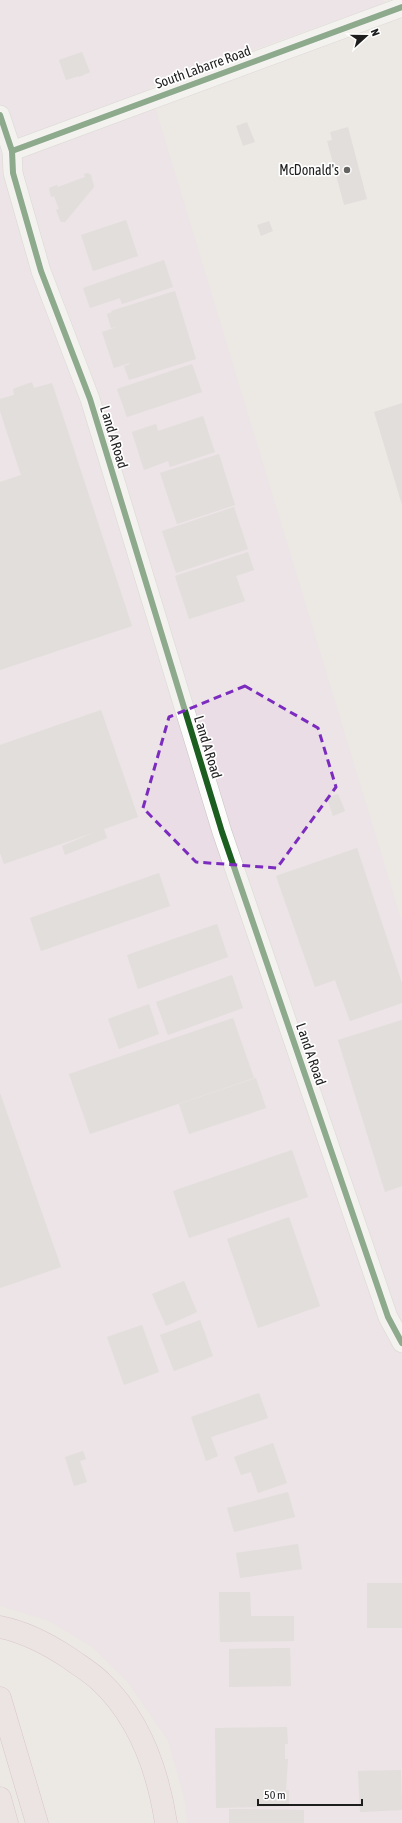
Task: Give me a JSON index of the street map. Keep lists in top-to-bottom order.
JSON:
{
  "streets": {
    "street": ["South Labarre Road", "L and A Road"]
  },
  "crossings": [
    ["South Labarre Road", "L and A Road"]
  ],
  "places": ["McDonald's"],
  "scale_bar": "50 m",
  "north": "right"
}
